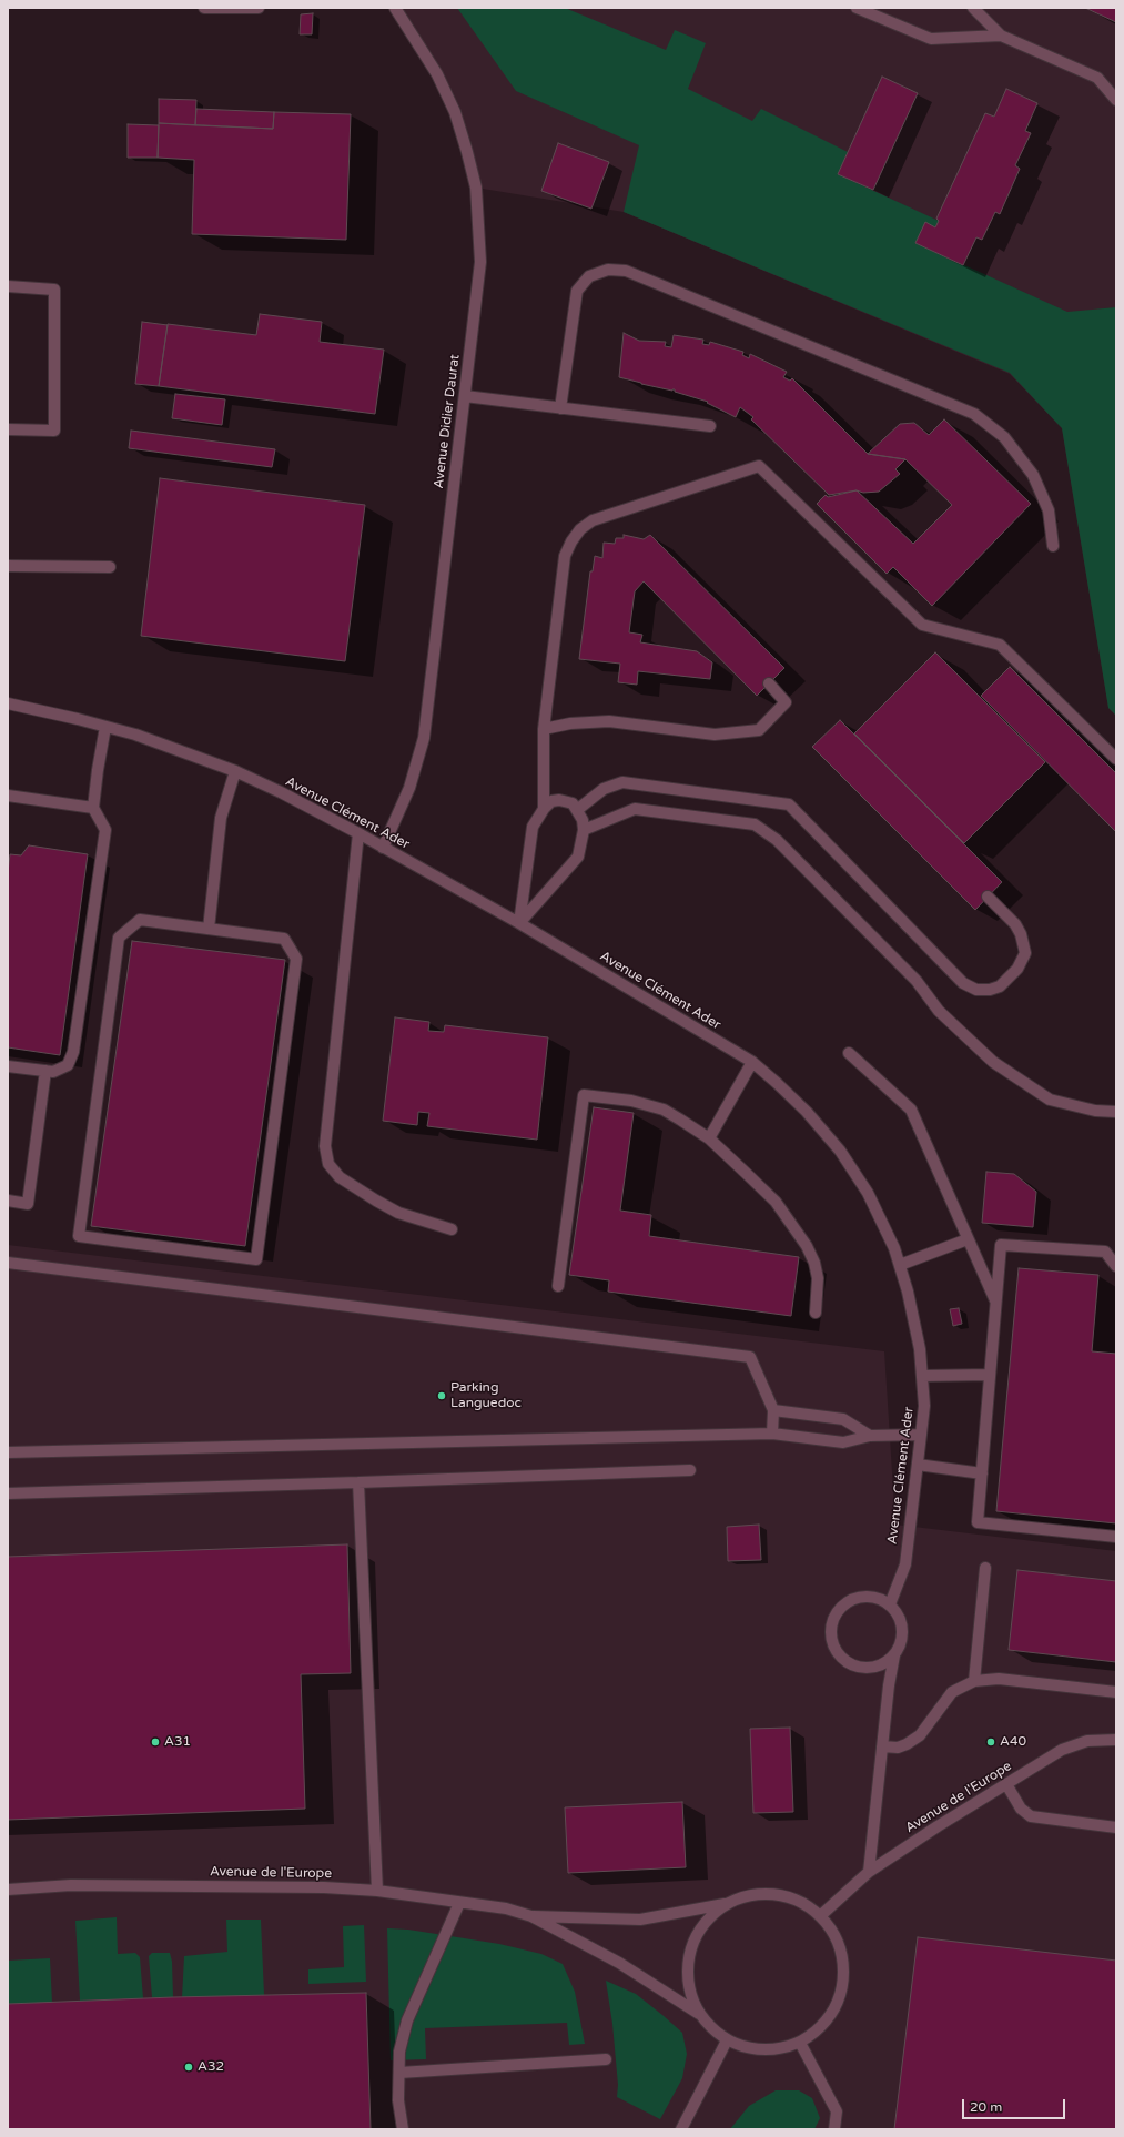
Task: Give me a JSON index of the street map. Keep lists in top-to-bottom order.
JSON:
{
  "streets": {
    "street": ["Avenue Didier Daurat", "Avenue Clément Ader", "Avenue de l'Europe"]
  },
  "crossings": [
    ["Avenue Didier Daurat", "Avenue Clément Ader"]
  ],
  "places": [
    "Parking Languedoc",
    "A31",
    "A40",
    "A32"
  ],
  "scale_bar": "20 m"
}
